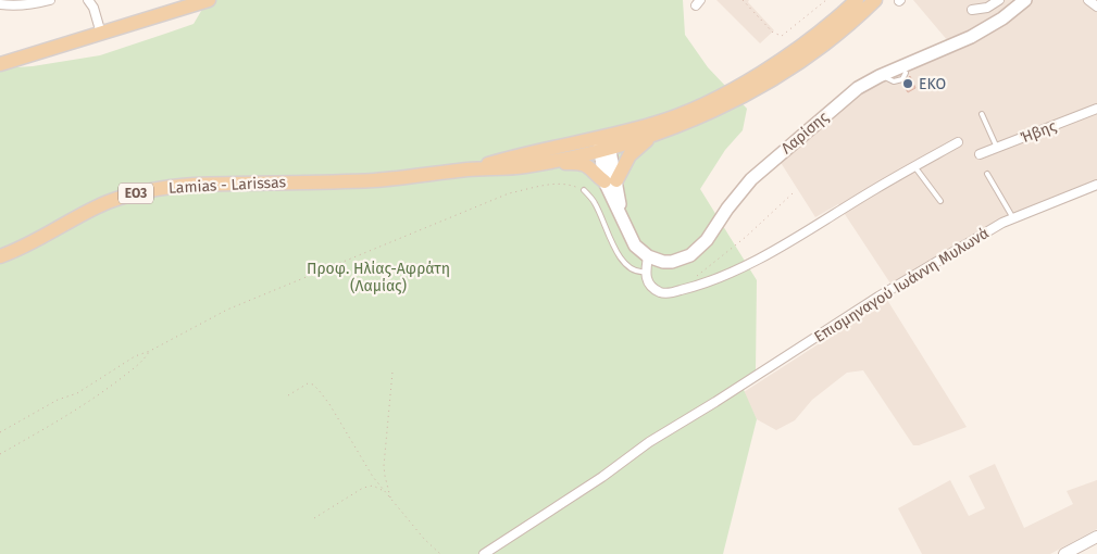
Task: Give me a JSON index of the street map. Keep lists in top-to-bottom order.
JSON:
{
  "streets": {
    "main road": ["Λαρίσης", "Lamias - Larissas", "ΕΟ3"],
    "street": ["Ήβης", "Επισμηναγού Ιωάννη Μυλωνά"]
  },
  "crossings": [
    ["Λαρίσης", "ΕΟ3"],
    ["Lamias - Larissas", "ΕΟ3"]
  ],
  "parks": ["Προφ. Ηλίας-Αφράτη (Λαμίας)"],
  "places": ["EKO"]
}
